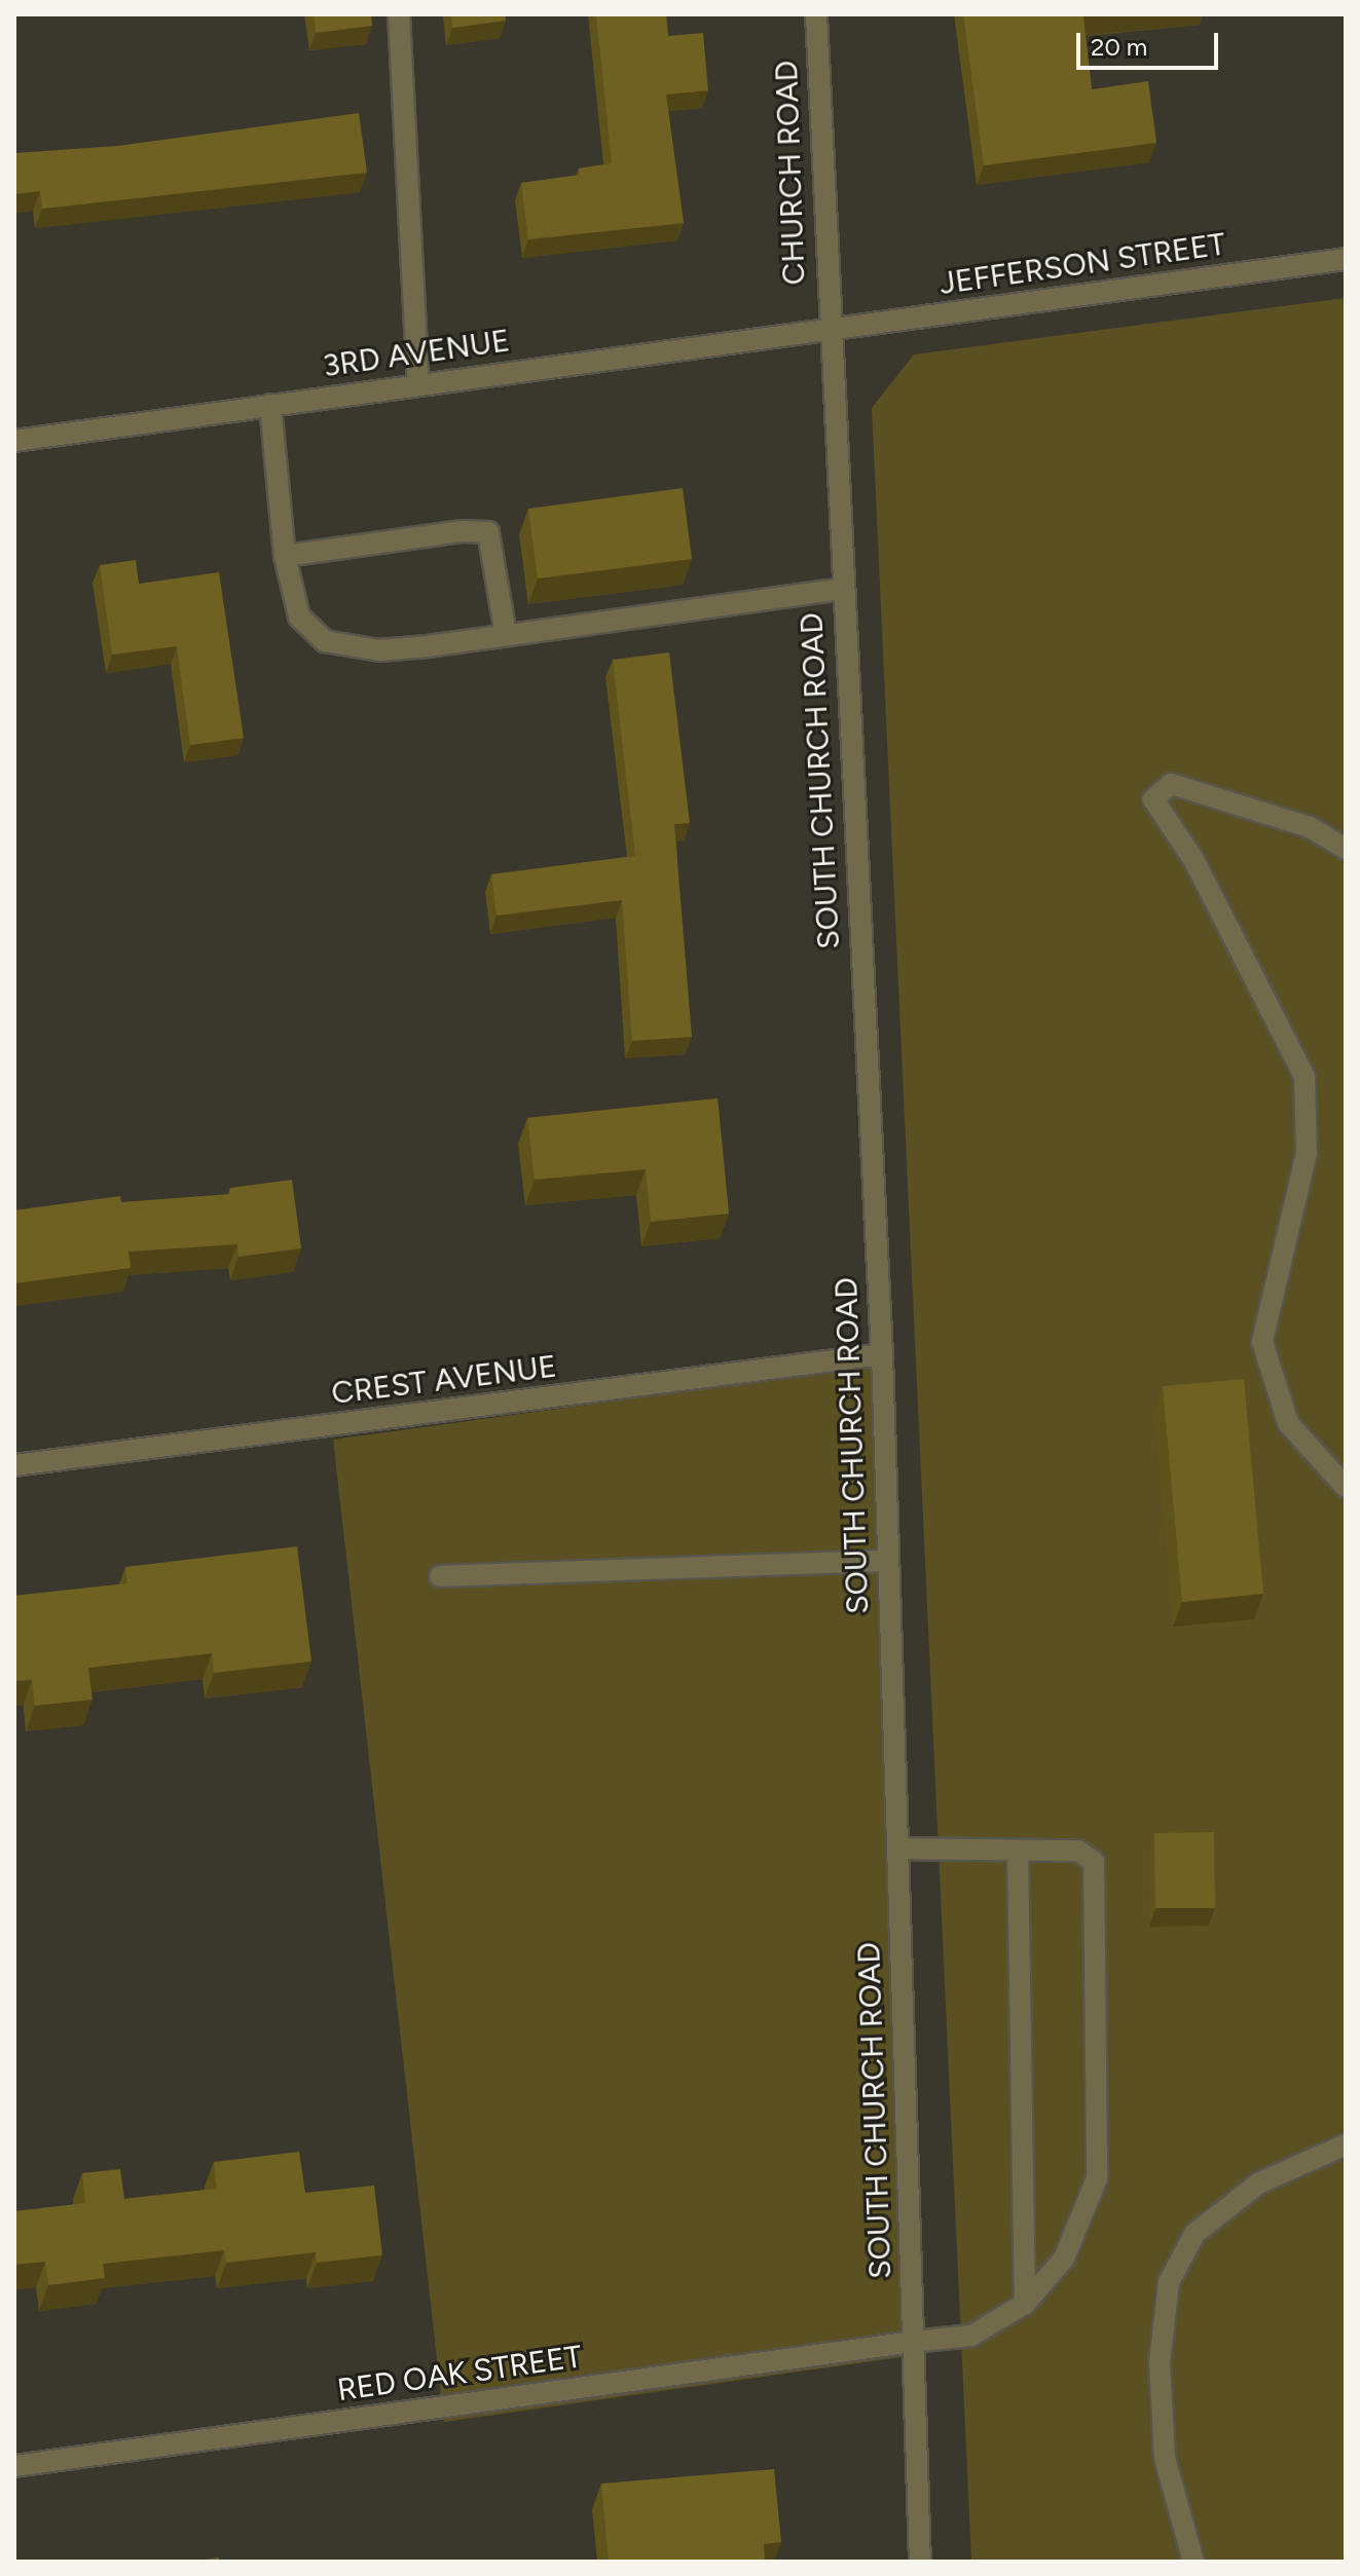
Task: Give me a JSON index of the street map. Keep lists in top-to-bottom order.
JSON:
{
  "streets": {
    "street": [
      "CHURCH ROAD",
      "JEFFERSON STREET",
      "3RD AVENUE",
      "SOUTH CHURCH ROAD",
      "CREST AVENUE",
      "RED OAK STREET"
    ]
  },
  "crossings": [
    ["CHURCH ROAD", "JEFFERSON STREET"],
    ["CHURCH ROAD", "3RD AVENUE"],
    ["CHURCH ROAD", "SOUTH CHURCH ROAD"],
    ["JEFFERSON STREET", "3RD AVENUE"],
    ["JEFFERSON STREET", "SOUTH CHURCH ROAD"],
    ["3RD AVENUE", "SOUTH CHURCH ROAD"],
    ["SOUTH CHURCH ROAD", "CREST AVENUE"],
    ["SOUTH CHURCH ROAD", "RED OAK STREET"]
  ],
  "scale_bar": "20 m"
}
